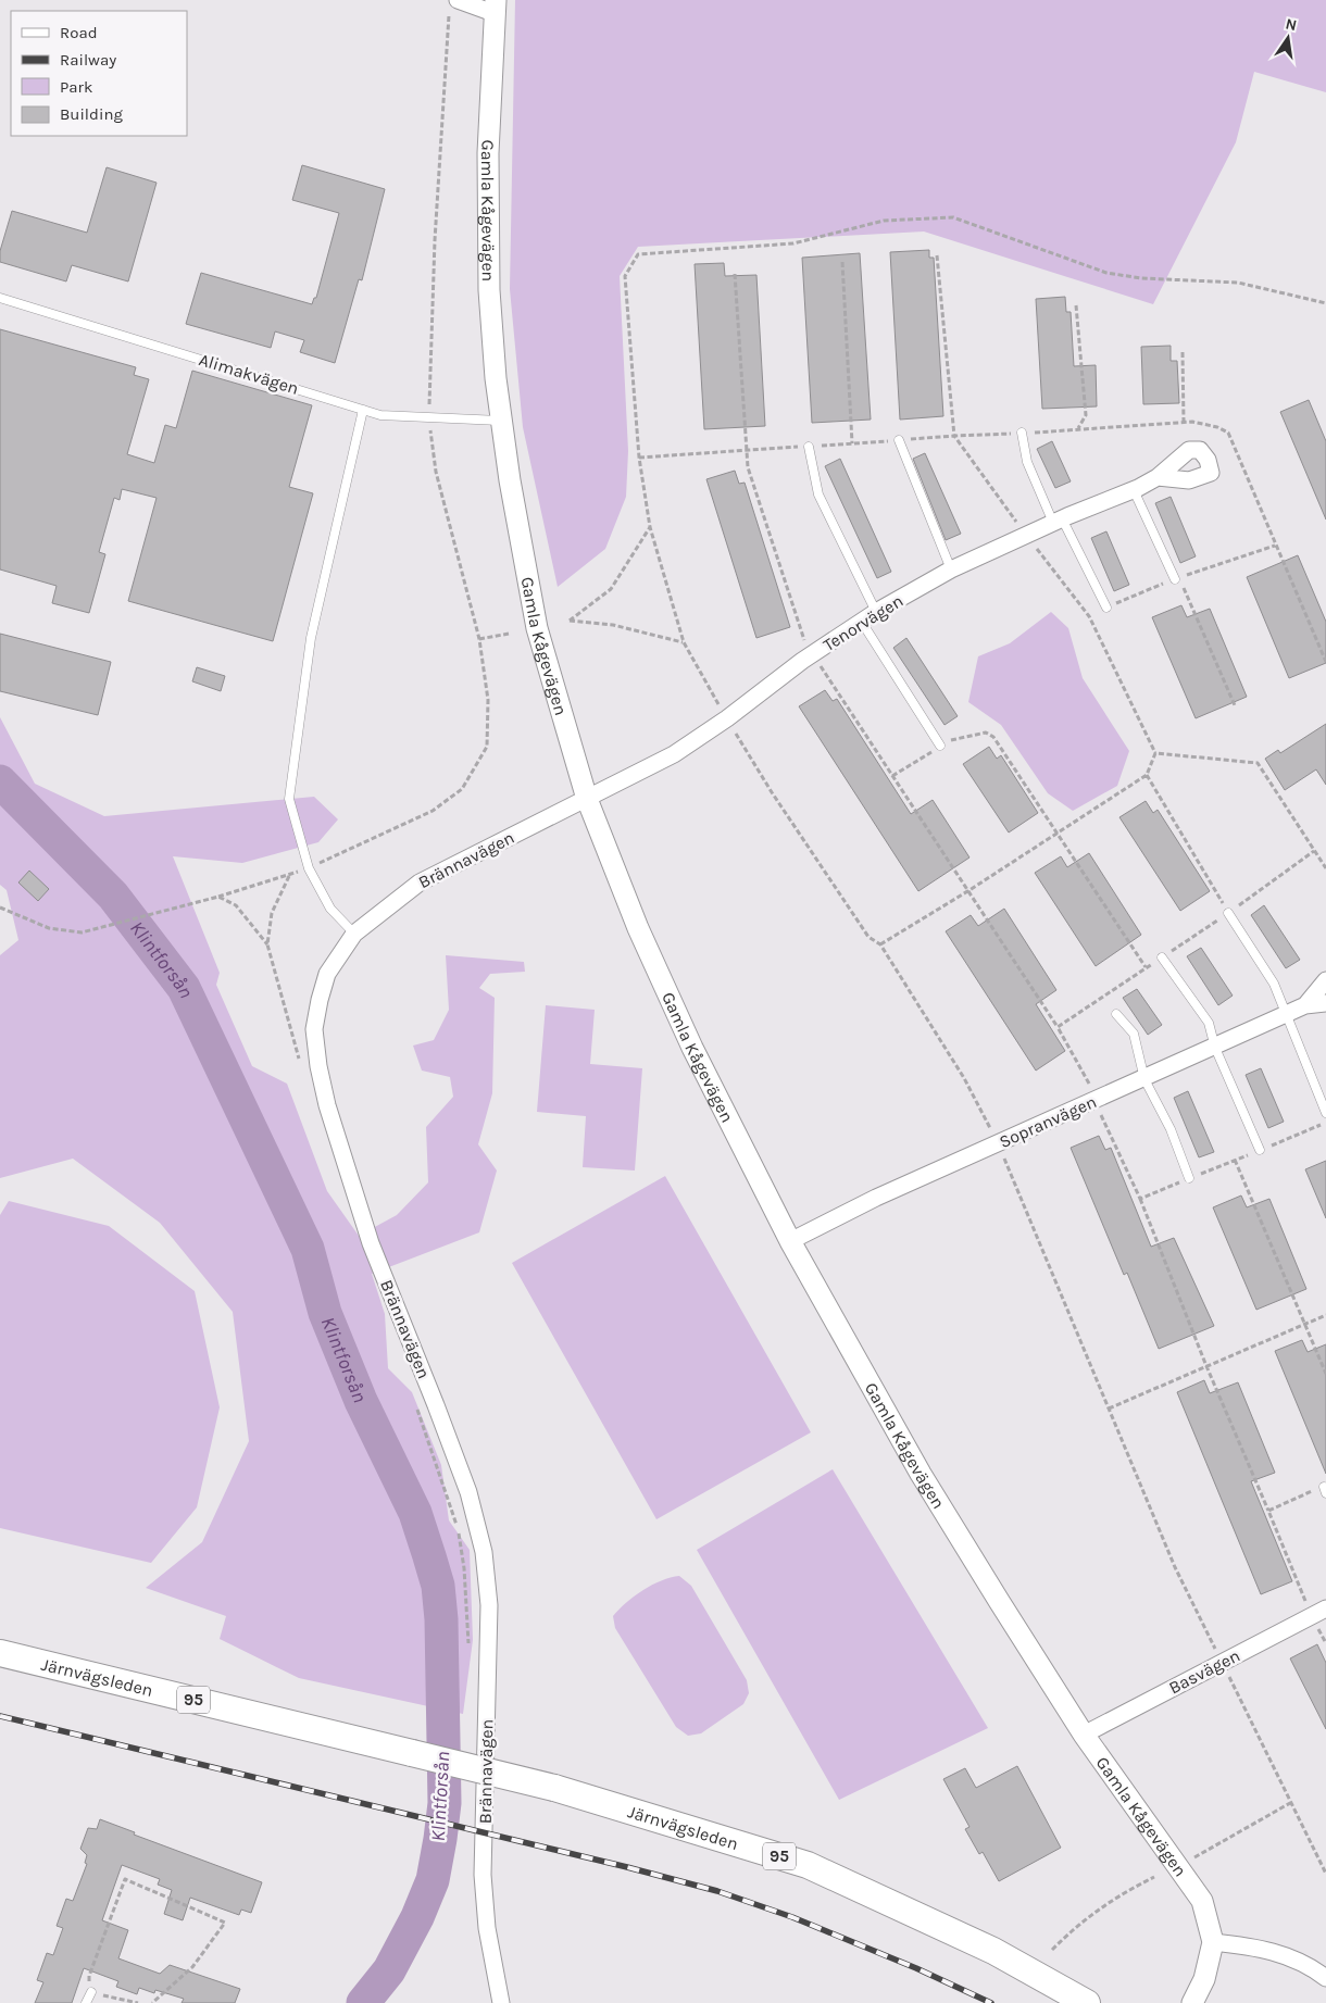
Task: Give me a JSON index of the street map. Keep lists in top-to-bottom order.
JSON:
{
  "streets": {
    "main road": ["Järnvägsleden", "95"],
    "street": [
      "Gamla Kågevägen",
      "Tenorvägen",
      "Brännavägen",
      "Sopranvägen",
      "Basvägen"
    ],
    "lane": ["Alimakvägen"]
  },
  "crossings": [
    ["Gamla Kågevägen", "Alimakvägen"],
    ["Gamla Kågevägen", "Tenorvägen"],
    ["Gamla Kågevägen", "Brännavägen"],
    ["Gamla Kågevägen", "Sopranvägen"],
    ["Gamla Kågevägen", "Basvägen"],
    ["Tenorvägen", "Brännavägen"]
  ],
  "water": ["Klintforsån"],
  "legend": [
    "Road",
    "Railway",
    "Park",
    "Building"
  ],
  "north": "top"
}
